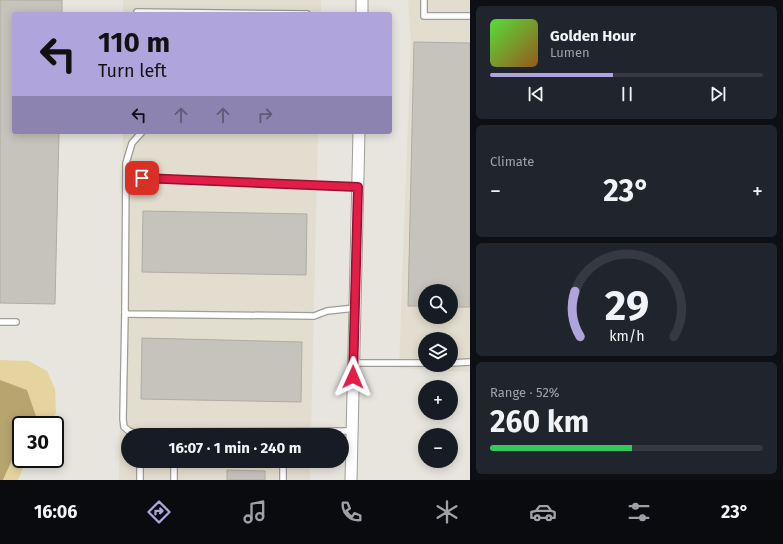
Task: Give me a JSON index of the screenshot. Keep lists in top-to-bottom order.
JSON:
{
  "page": {
    "turn": ["110 m", "Turn left"],
    "song": ["Golden Hour", "Lumen"],
    "tile": [
      "Climate",
      ["Range · 52%", "260 km"]
    ],
    "heat": ["−", "23°", "+"],
    "map_buttons": ["+", "−"],
    "limit": "30",
    "trip": "16:07 · 1 min · 240 m",
    "tabs": ["16:06", "23°"],
    "gauge": ["29", "km/h"]
  }
}
